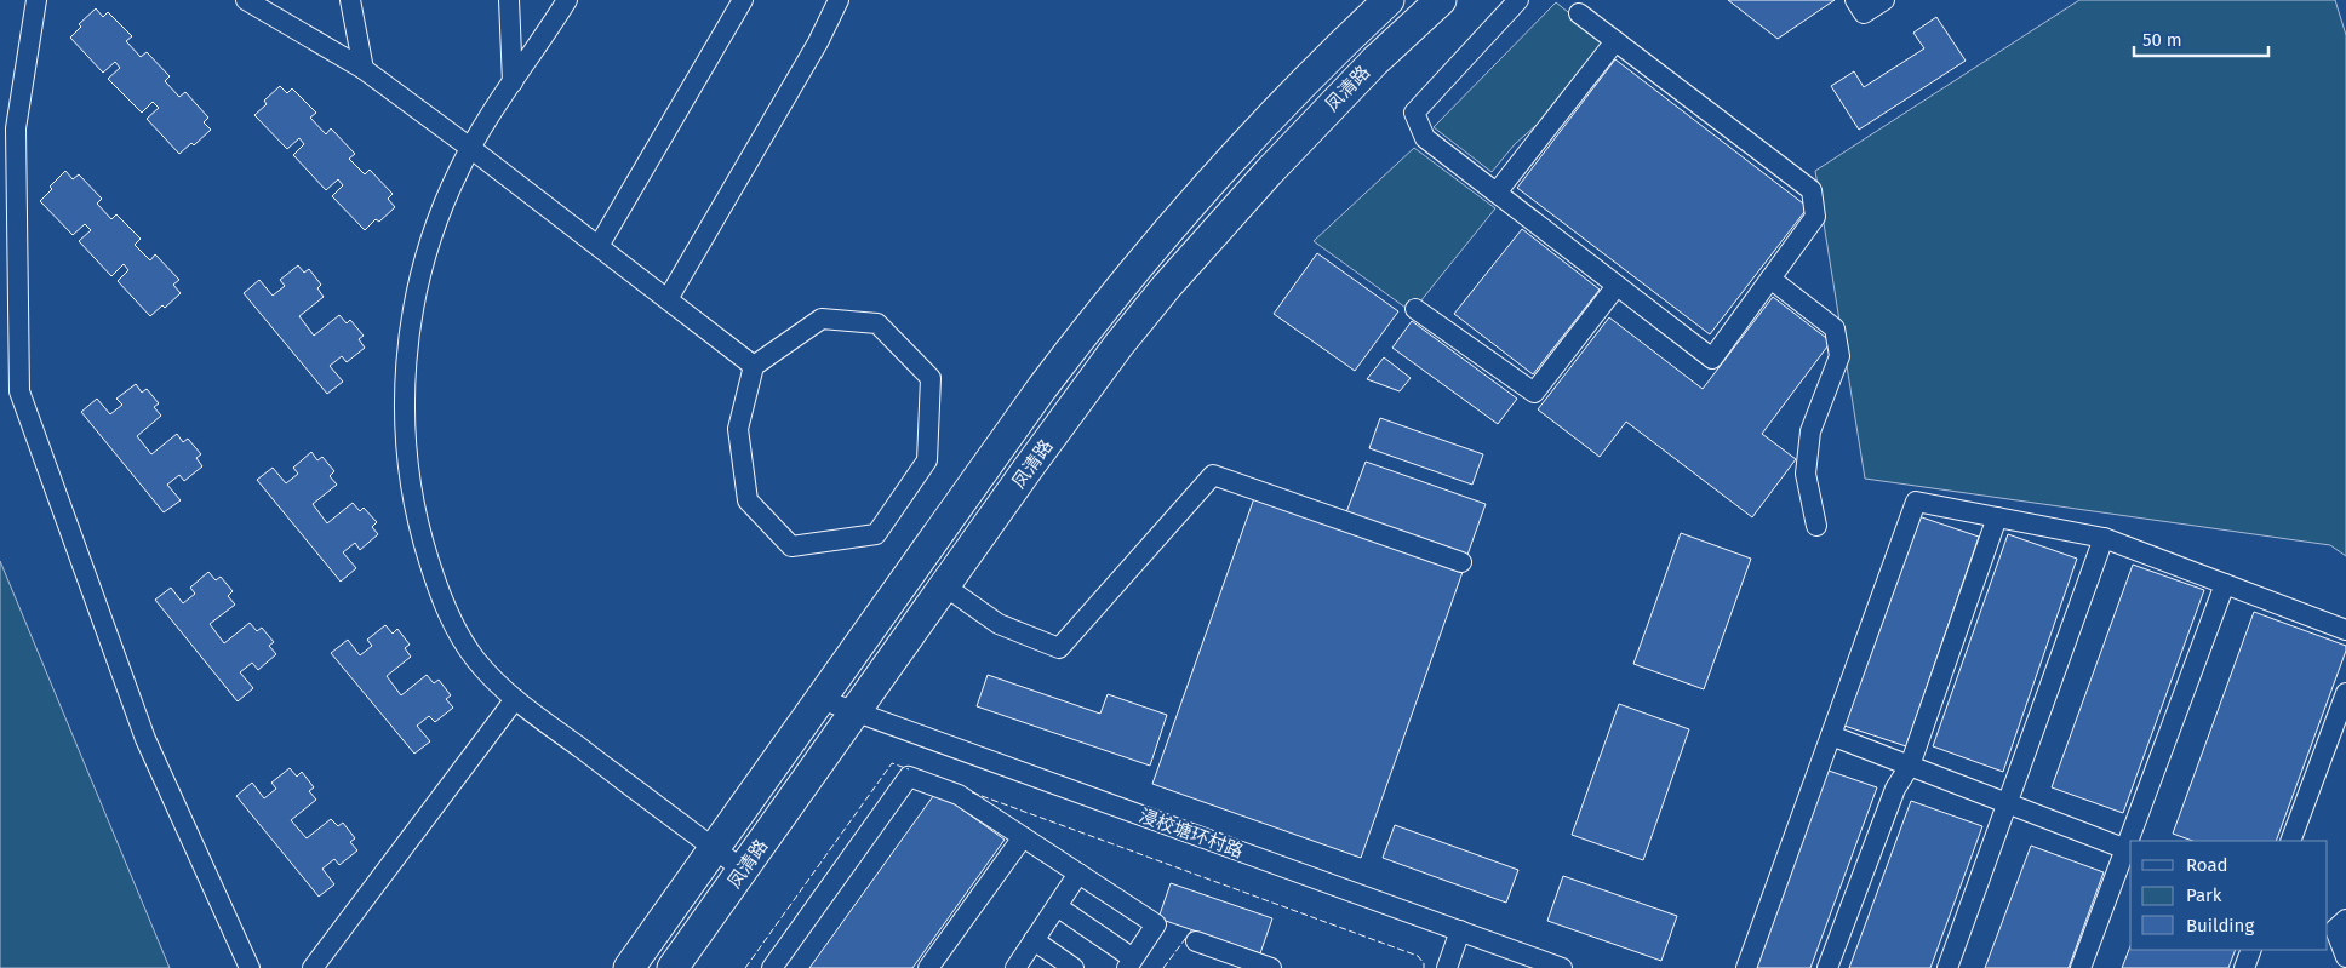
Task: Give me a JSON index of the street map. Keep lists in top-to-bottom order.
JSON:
{
  "streets": {
    "highway": ["凤清路"],
    "street": ["浸校塘环村路"]
  },
  "crossings": [
    ["凤清路", "浸校塘环村路"]
  ],
  "legend": ["Road", "Park", "Building"],
  "scale_bar": "50 m"
}
